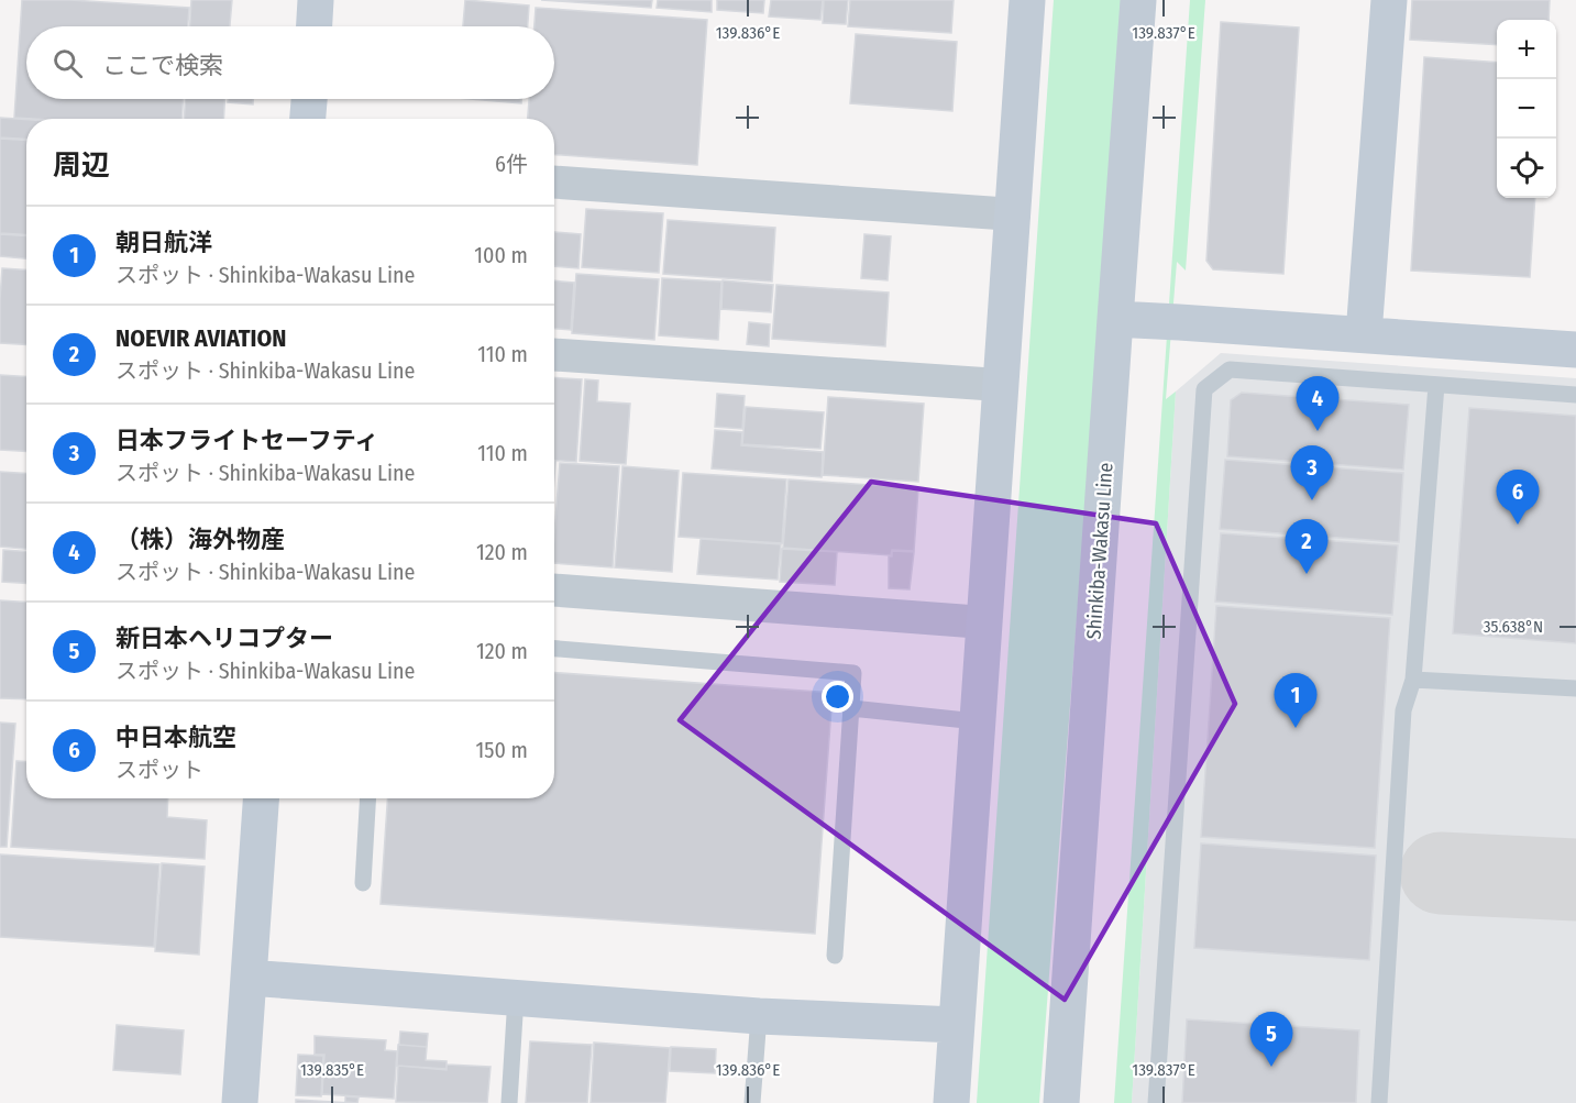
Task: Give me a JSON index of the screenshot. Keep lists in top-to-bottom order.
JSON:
{
  "streets": {
    "street": ["Shinkiba-Wakasu Line"]
  },
  "page": {
    "map_buttons": ["+", "−"],
    "search": "ここで検索",
    "heading": ["周辺", "6件"],
    "list": [
      {
        "mark": "1",
        "name": "朝日航洋",
        "note": "スポット · Shinkiba-Wakasu Line",
        "value": "100 m"
      },
      {
        "mark": "2",
        "name": "NOEVIR AVIATION",
        "note": "スポット · Shinkiba-Wakasu Line",
        "value": "110 m"
      },
      {
        "mark": "3",
        "name": "日本フライトセーフティ",
        "note": "スポット · Shinkiba-Wakasu Line",
        "value": "110 m"
      },
      {
        "mark": "4",
        "name": "（株）海外物産",
        "note": "スポット · Shinkiba-Wakasu Line",
        "value": "120 m"
      },
      {
        "mark": "5",
        "name": "新日本ヘリコプター",
        "note": "スポット · Shinkiba-Wakasu Line",
        "value": "120 m"
      },
      {
        "mark": "6",
        "name": "中日本航空",
        "note": "スポット",
        "value": "150 m"
      }
    ],
    "pins": [
      "4",
      "3",
      "6",
      "2",
      "1",
      "5"
    ]
  },
  "coordinates": [
    "139.836°E",
    "139.837°E",
    "35.638°N",
    "139.835°E"
  ]
}
